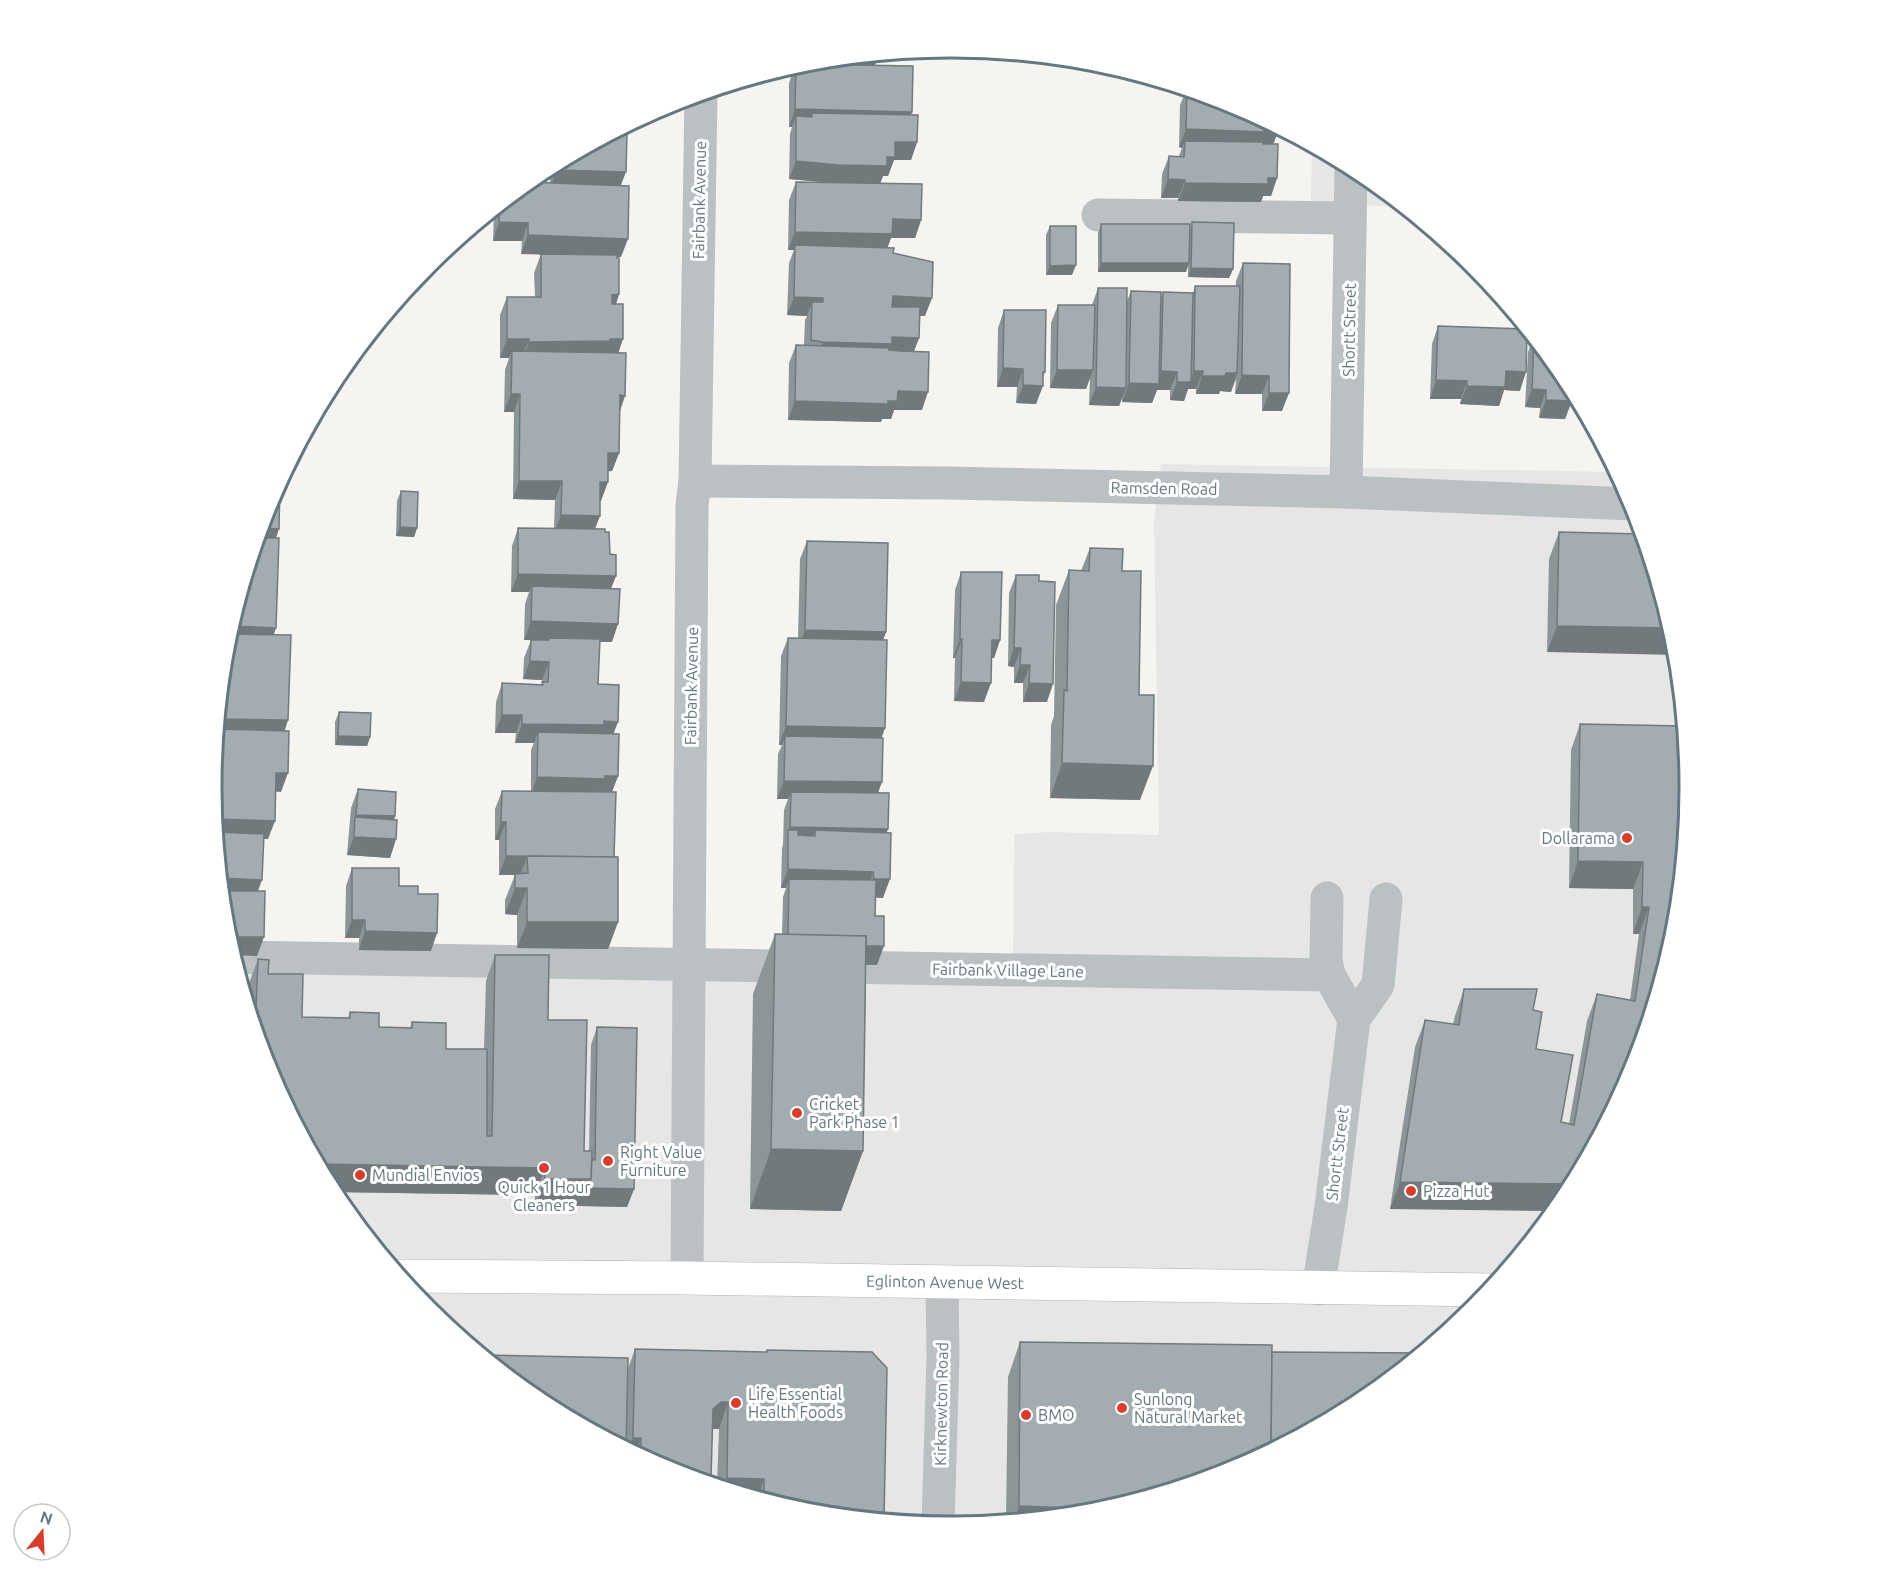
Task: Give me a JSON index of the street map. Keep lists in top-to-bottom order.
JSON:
{
  "streets": {
    "main road": ["Eglinton Avenue West"],
    "street": [
      "Fairbank Avenue",
      "Shortt Street",
      "Ramsden Road",
      "Fairbank Village Lane",
      "Kirknewton Road"
    ]
  },
  "crossings": [
    ["Fairbank Avenue", "Ramsden Road"],
    ["Fairbank Avenue", "Fairbank Village Lane"],
    ["Fairbank Avenue", "Eglinton Avenue West"],
    ["Shortt Street", "Ramsden Road"],
    ["Shortt Street", "Eglinton Avenue West"],
    ["Eglinton Avenue West", "Kirknewton Road"]
  ],
  "places": [
    "Dollarama",
    "Cricket Park Phase 1",
    "Right Value Furniture",
    "Quick 1 Hour Cleaners",
    "Mundial Envios",
    "Pizza Hut",
    "Life Essential Health Foods",
    "Sunlong Natural Market",
    "BMO"
  ],
  "north": "top"
}
